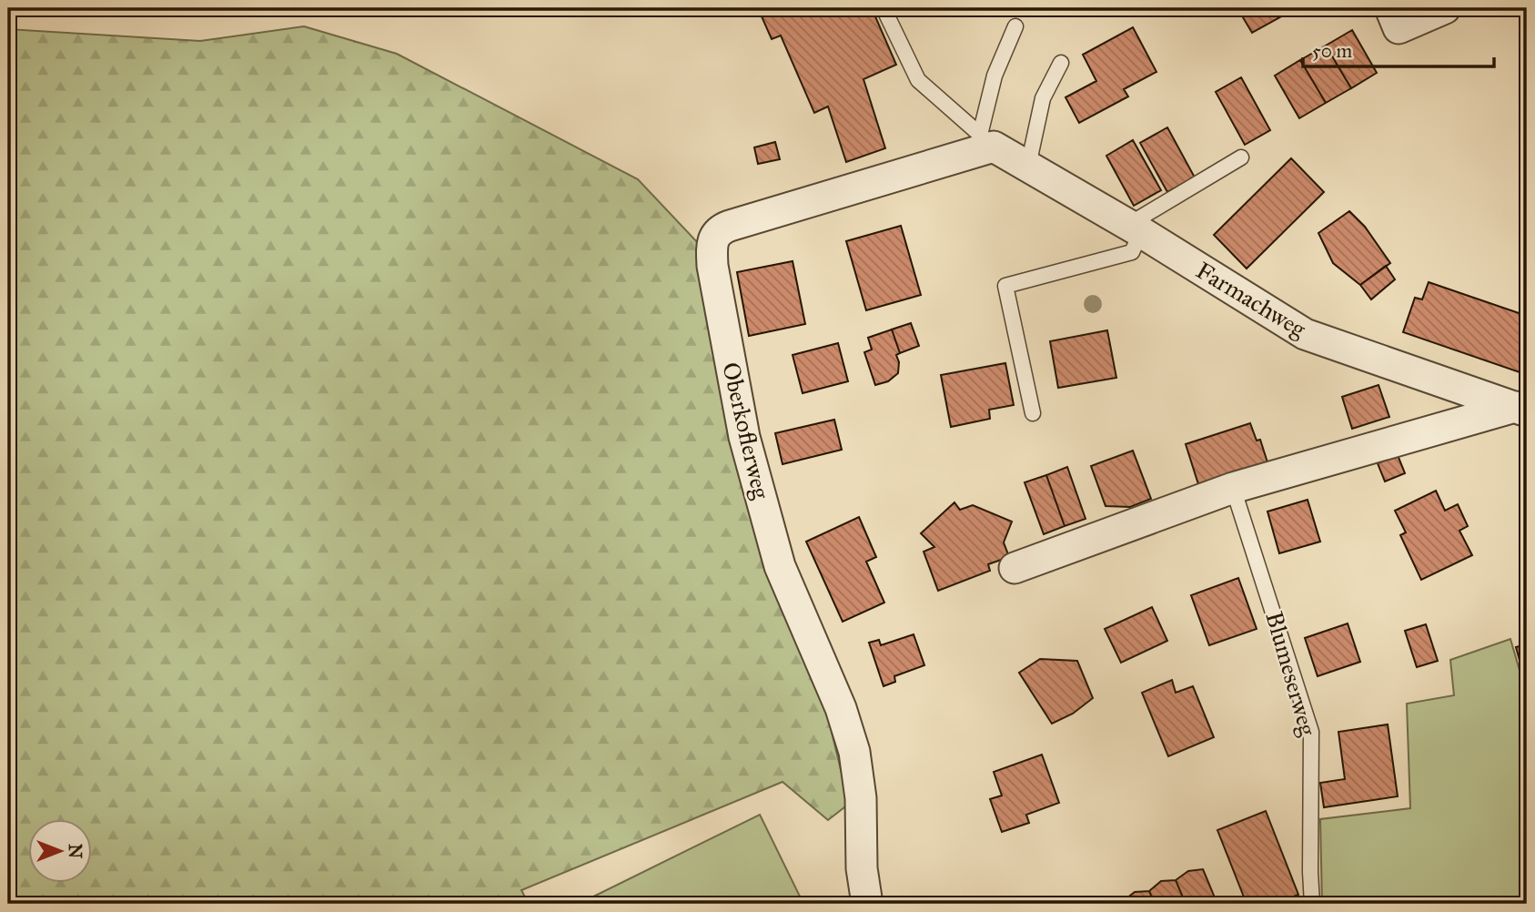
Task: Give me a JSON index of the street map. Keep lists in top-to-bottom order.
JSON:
{
  "streets": {
    "street": ["Farmachweg", "Oberkoflerweg"],
    "lane": ["Blumeserweg"]
  },
  "crossings": [
    ["Farmachweg", "Oberkoflerweg"]
  ],
  "scale_bar": "50 m",
  "north": "right"
}
